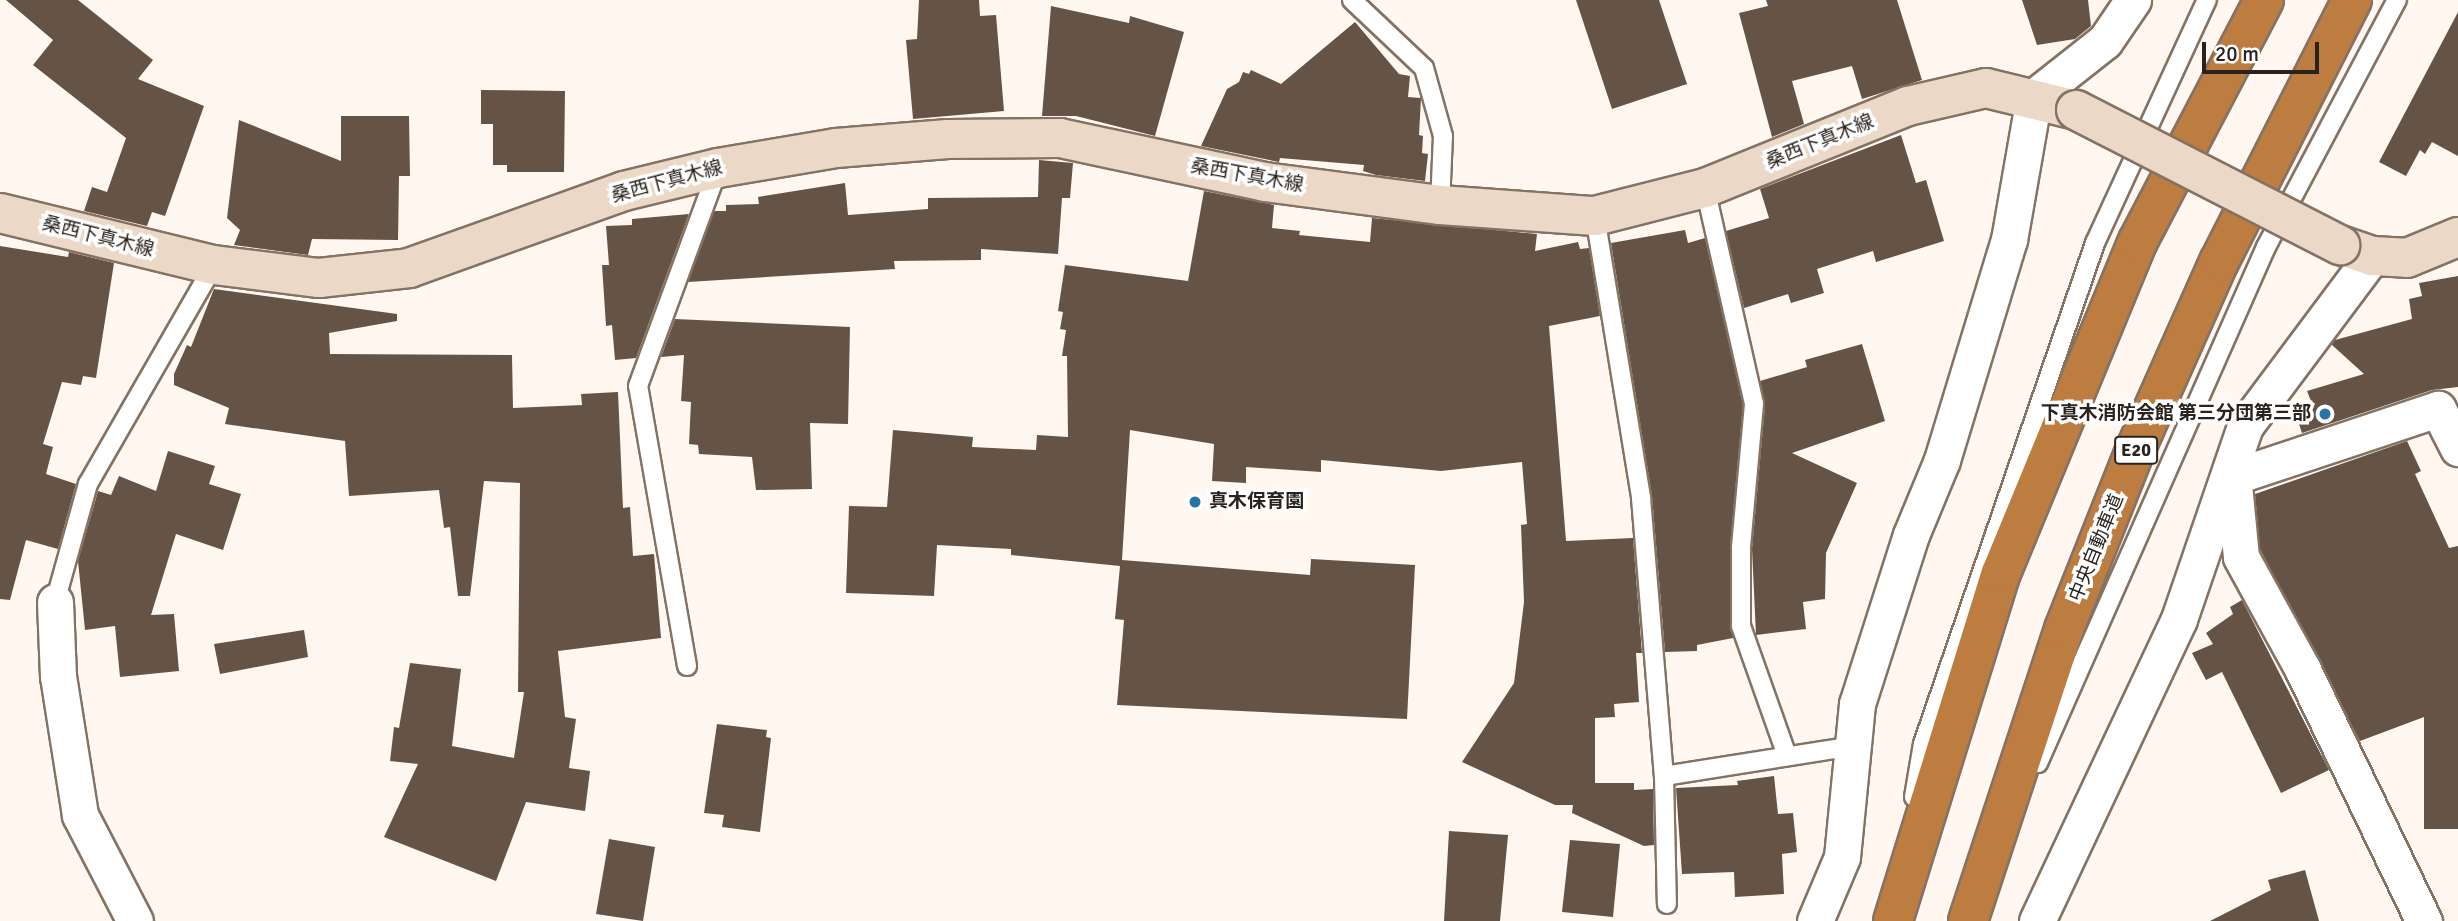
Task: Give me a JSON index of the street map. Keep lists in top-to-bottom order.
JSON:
{
  "streets": {
    "highway": ["E20", "中央自動車道"],
    "main road": ["桑西下真木線"]
  },
  "places": ["下真木消防会館 第三分団第三部", "真木保育園"],
  "scale_bar": "20 m"
}
